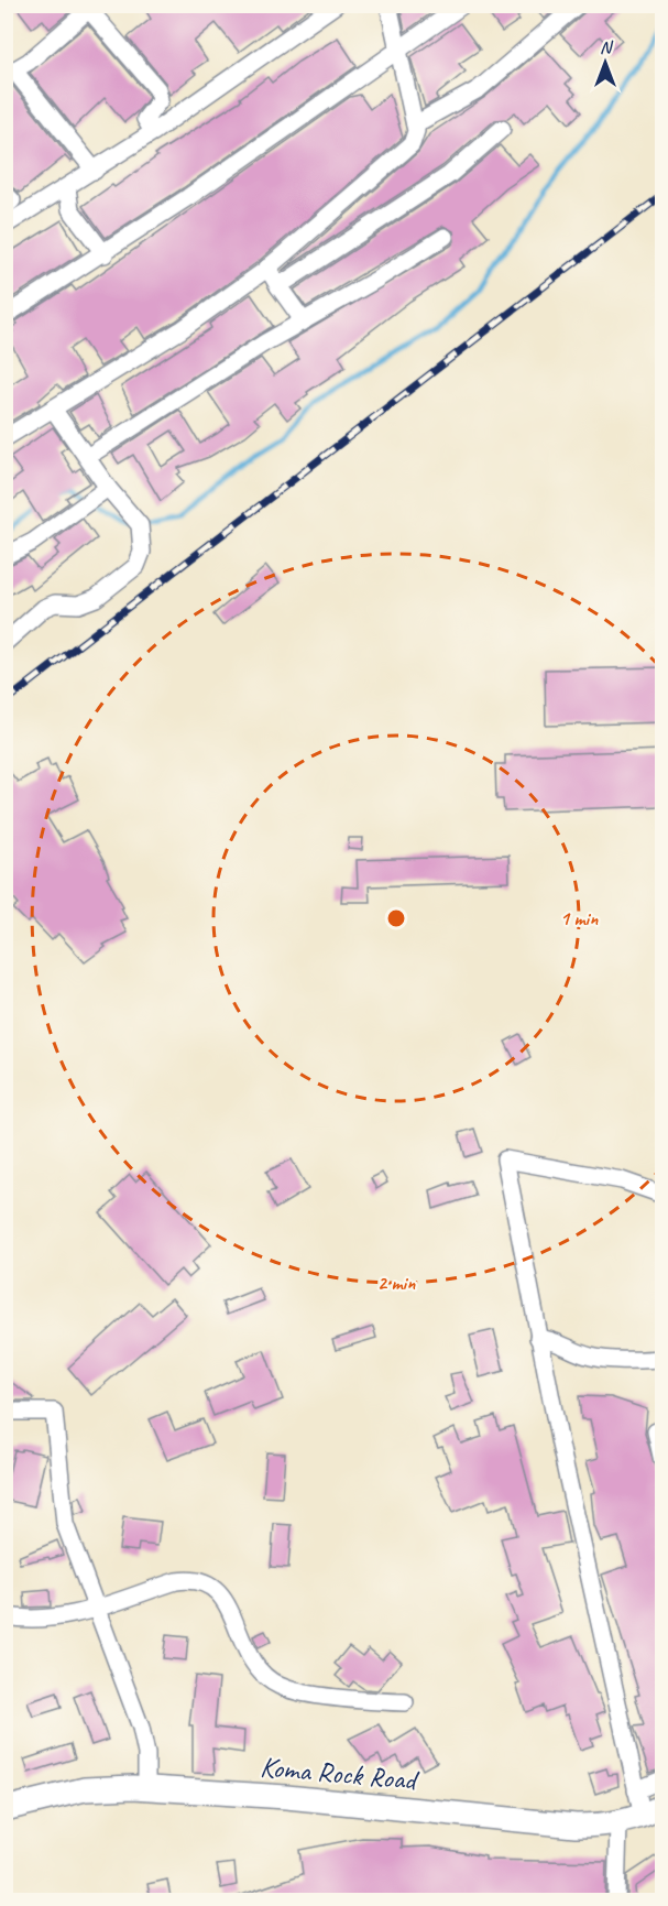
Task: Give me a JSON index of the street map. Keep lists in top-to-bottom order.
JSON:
{
  "streets": {
    "main road": ["Koma Rock Road"]
  },
  "north": "top",
  "rings": ["1 min", "2 min"]
}
